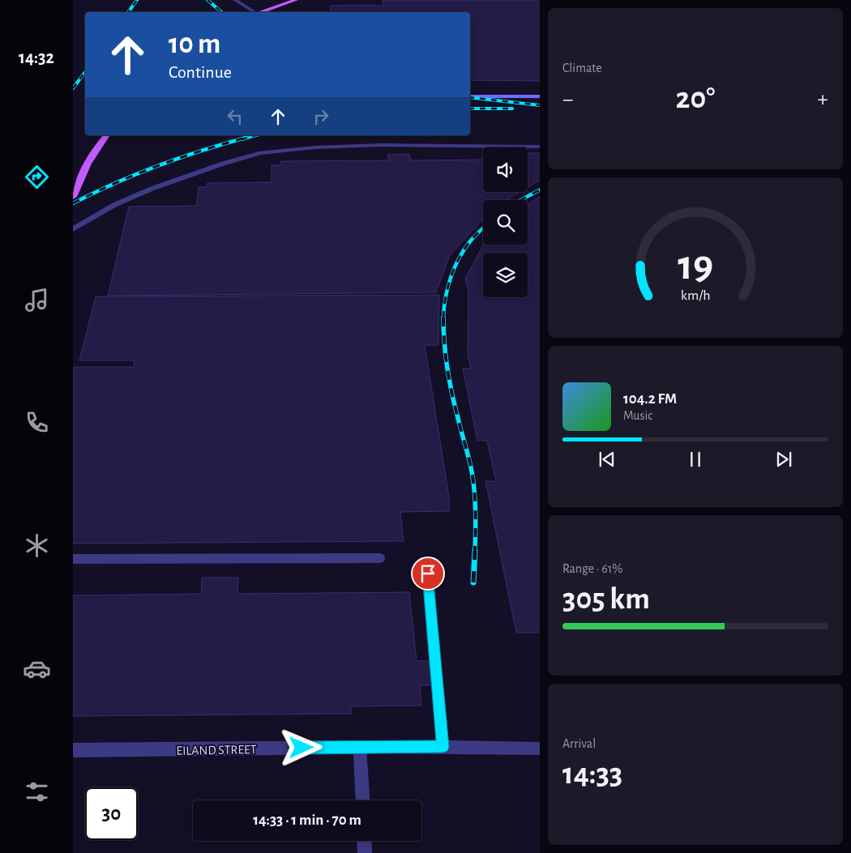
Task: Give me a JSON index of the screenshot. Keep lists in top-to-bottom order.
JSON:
{
  "streets": {
    "street": ["EILAND STREET"]
  },
  "page": {
    "tabs": "14:32",
    "tile": [
      "Climate",
      ["Range · 61%", "305 km"],
      ["Arrival", "14:33"]
    ],
    "turn": ["10 m", "Continue"],
    "heat": ["−", "20°", "+"],
    "song": ["104.2 FM", "Music"],
    "limit": "30",
    "trip": "14:33 · 1 min · 70 m",
    "gauge": ["19", "km/h"]
  }
}
